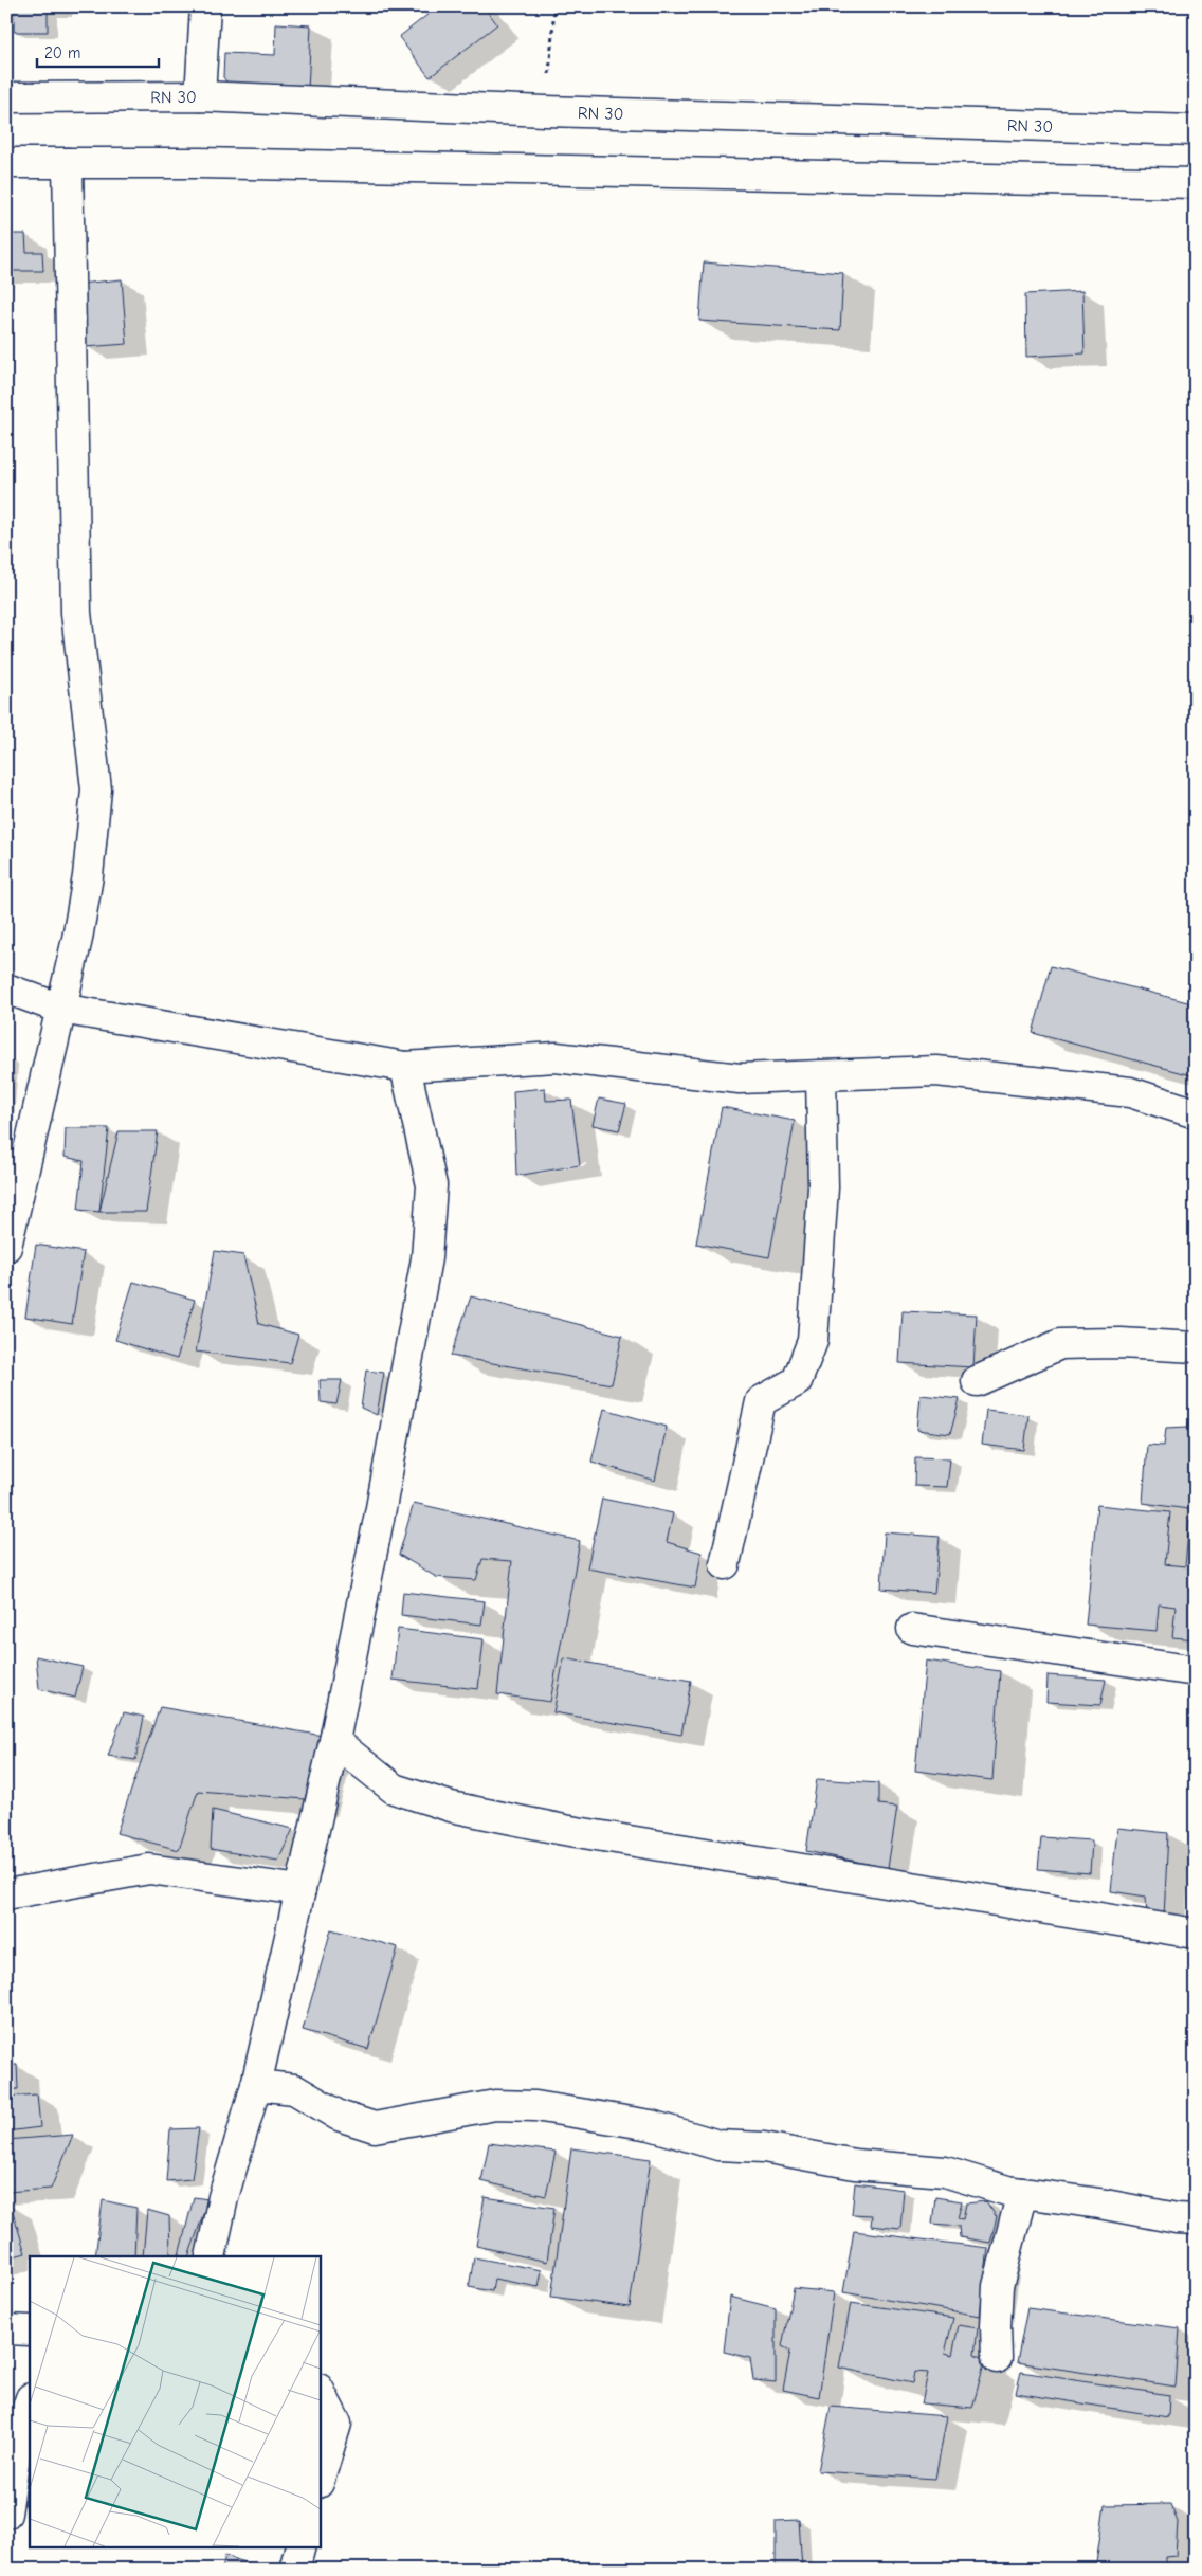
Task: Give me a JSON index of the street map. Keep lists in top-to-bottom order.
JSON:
{
  "streets": {
    "street": ["RN 30"]
  },
  "scale_bar": "20 m"
}
